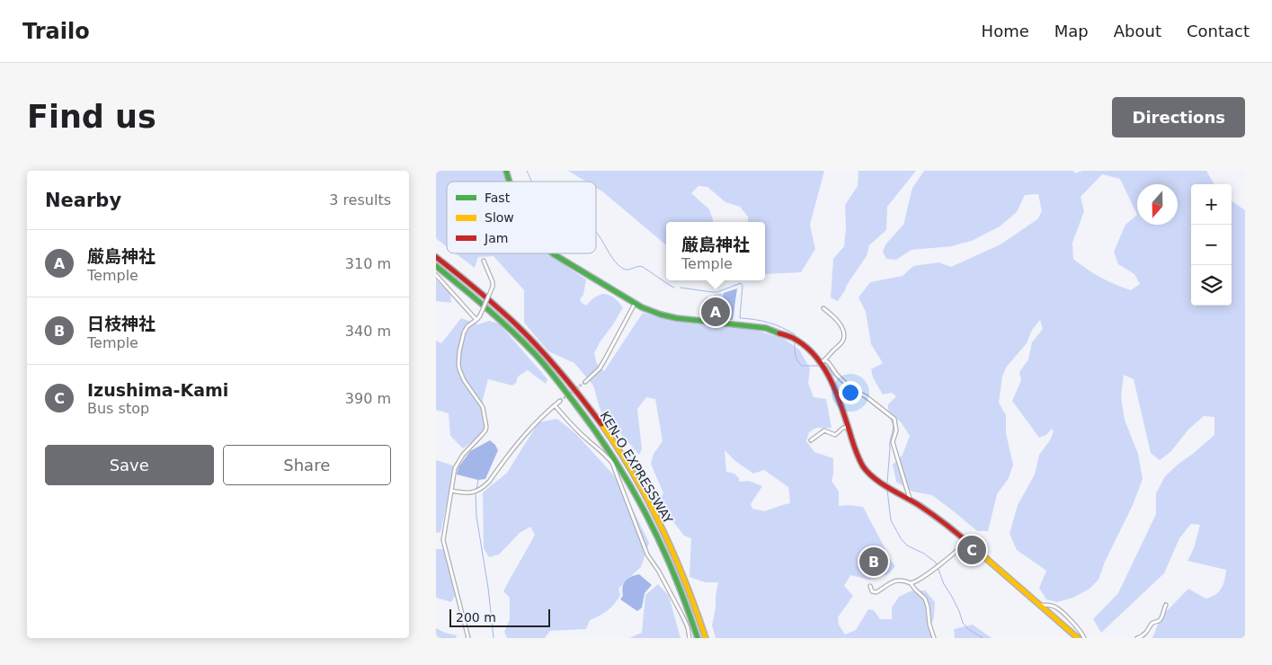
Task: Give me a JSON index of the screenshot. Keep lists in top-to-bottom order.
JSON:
{
  "streets": {
    "main road": ["KEN-O EXPRESSWAY"]
  },
  "legend": ["Fast", "Slow", "Jam"],
  "scale_bar": "200 m",
  "north": "bottom",
  "page": {
    "header": "Trailo",
    "nav": [
      "Home",
      "Map",
      "About",
      "Contact"
    ],
    "buttons": [
      "Directions",
      ["Save", "Share"]
    ],
    "title": "Find us",
    "heading": ["Nearby", "3 results"],
    "map_buttons": ["+", "−"],
    "popup": ["厳島神社", "Temple"],
    "list": [
      {
        "mark": "A",
        "name": "厳島神社",
        "note": "Temple",
        "value": "310 m"
      },
      {
        "mark": "B",
        "name": "日枝神社",
        "note": "Temple",
        "value": "340 m"
      },
      {
        "mark": "C",
        "name": "Izushima-Kami",
        "note": "Bus stop",
        "value": "390 m"
      }
    ],
    "pins": ["A", "C", "B"],
    "scale": "200 m"
  }
}
